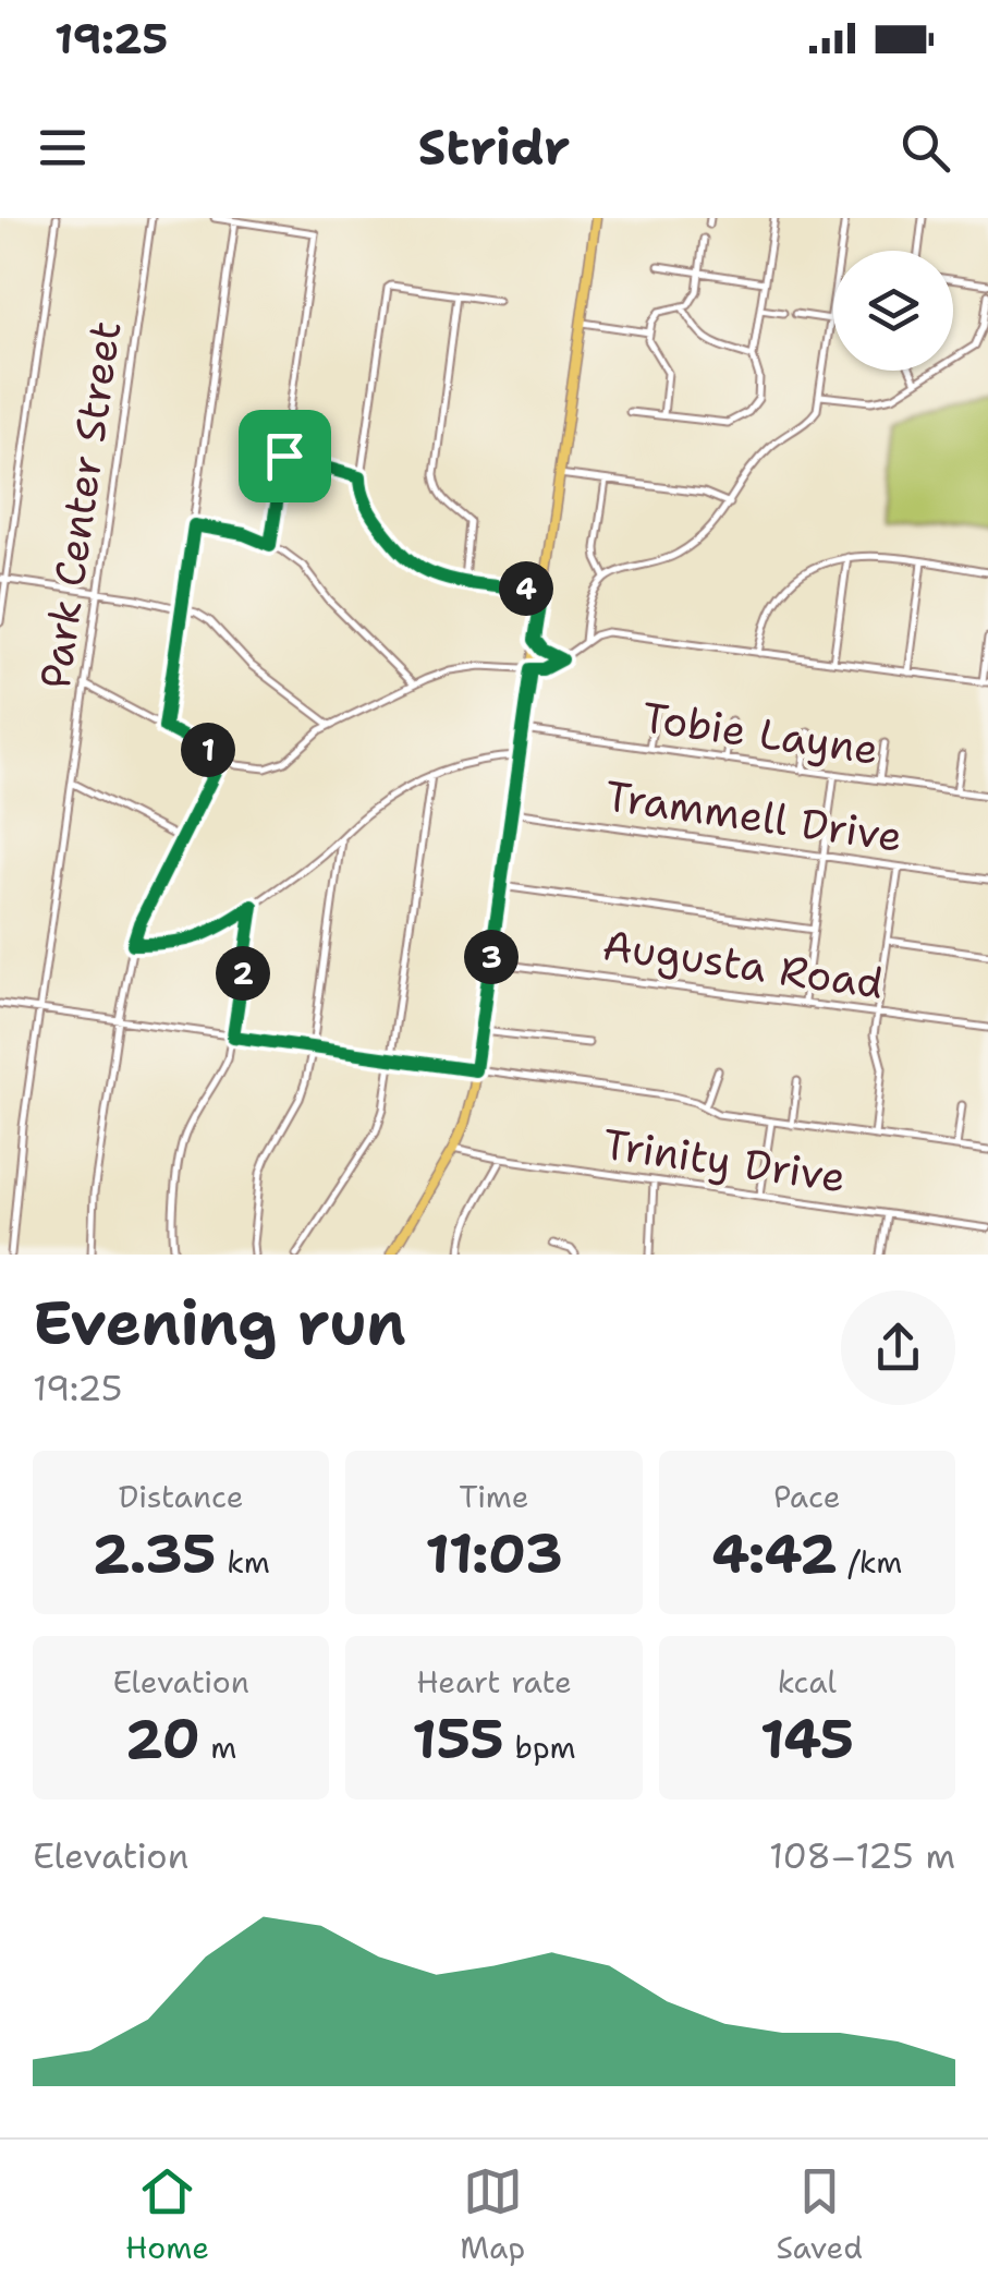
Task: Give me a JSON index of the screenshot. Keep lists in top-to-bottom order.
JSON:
{
  "streets": {
    "street": [
      "Park Center Street",
      "Tobie Layne",
      "Trammell Drive",
      "Augusta Road",
      "Trinity Drive"
    ]
  },
  "page": {
    "status": "19:25",
    "header": "Stridr",
    "pins": [
      "4",
      "1",
      "3",
      "2"
    ],
    "heading": ["Evening run", "19:25"],
    "stats": [
      ["Distance", "2.35 km"],
      ["Time", "11:03"],
      ["Pace", "4:42 /km"],
      ["Elevation", "20 m"],
      ["Heart rate", "155 bpm"],
      ["kcal", "145"]
    ],
    "chart": ["Elevation", "108–125 m"],
    "tabs": ["Home", "Map", "Saved"]
  }
}
